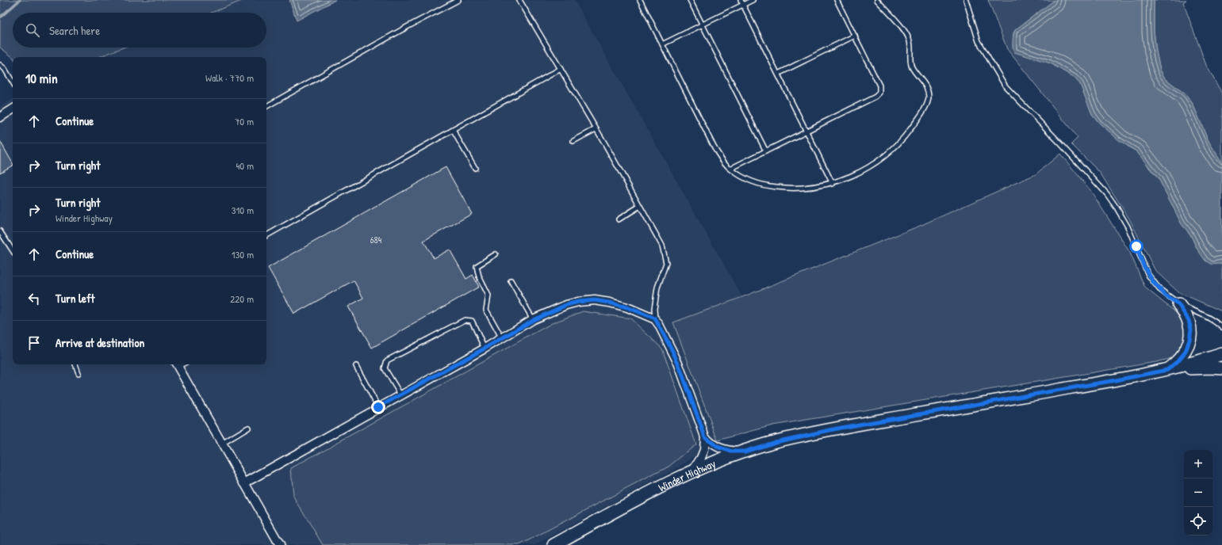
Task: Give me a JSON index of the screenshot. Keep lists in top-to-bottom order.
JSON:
{
  "streets": {
    "main road": ["Winder Highway"]
  },
  "house_numbers": ["684"],
  "page": {
    "search": "Search here",
    "heading": ["10 min", "Walk · 770 m"],
    "list": [
      ["Continue", "70 m"],
      ["Turn right", "40 m"],
      ["Turn right", "Winder Highway", "310 m"],
      ["Continue", "130 m"],
      ["Turn left", "220 m"],
      "Arrive at destination"
    ],
    "map_buttons": ["+", "−"]
  }
}
